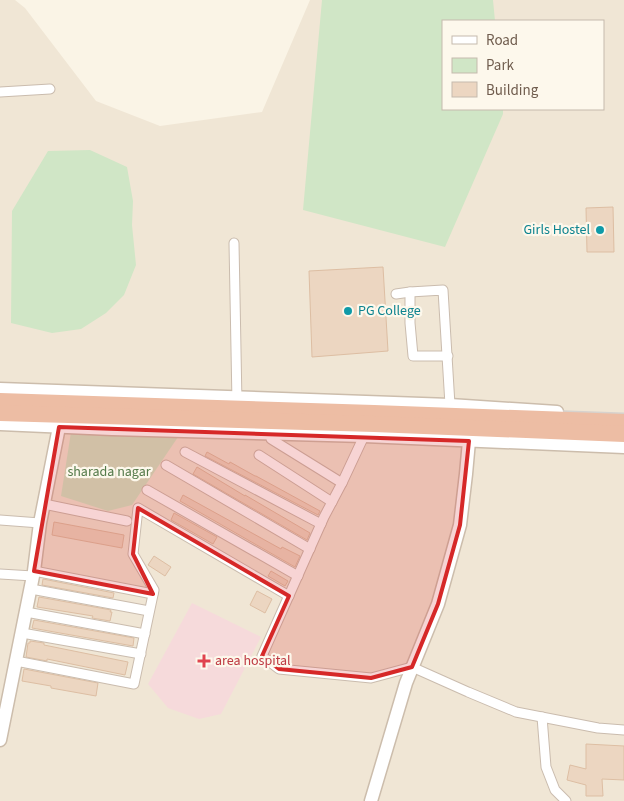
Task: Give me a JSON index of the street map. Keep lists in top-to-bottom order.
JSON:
{
  "parks": ["sharada nagar"],
  "places": {
    "other": ["Girls Hostel", "PG College"],
    "health": ["area hospital"]
  },
  "legend": ["Road", "Park", "Building"]
}
